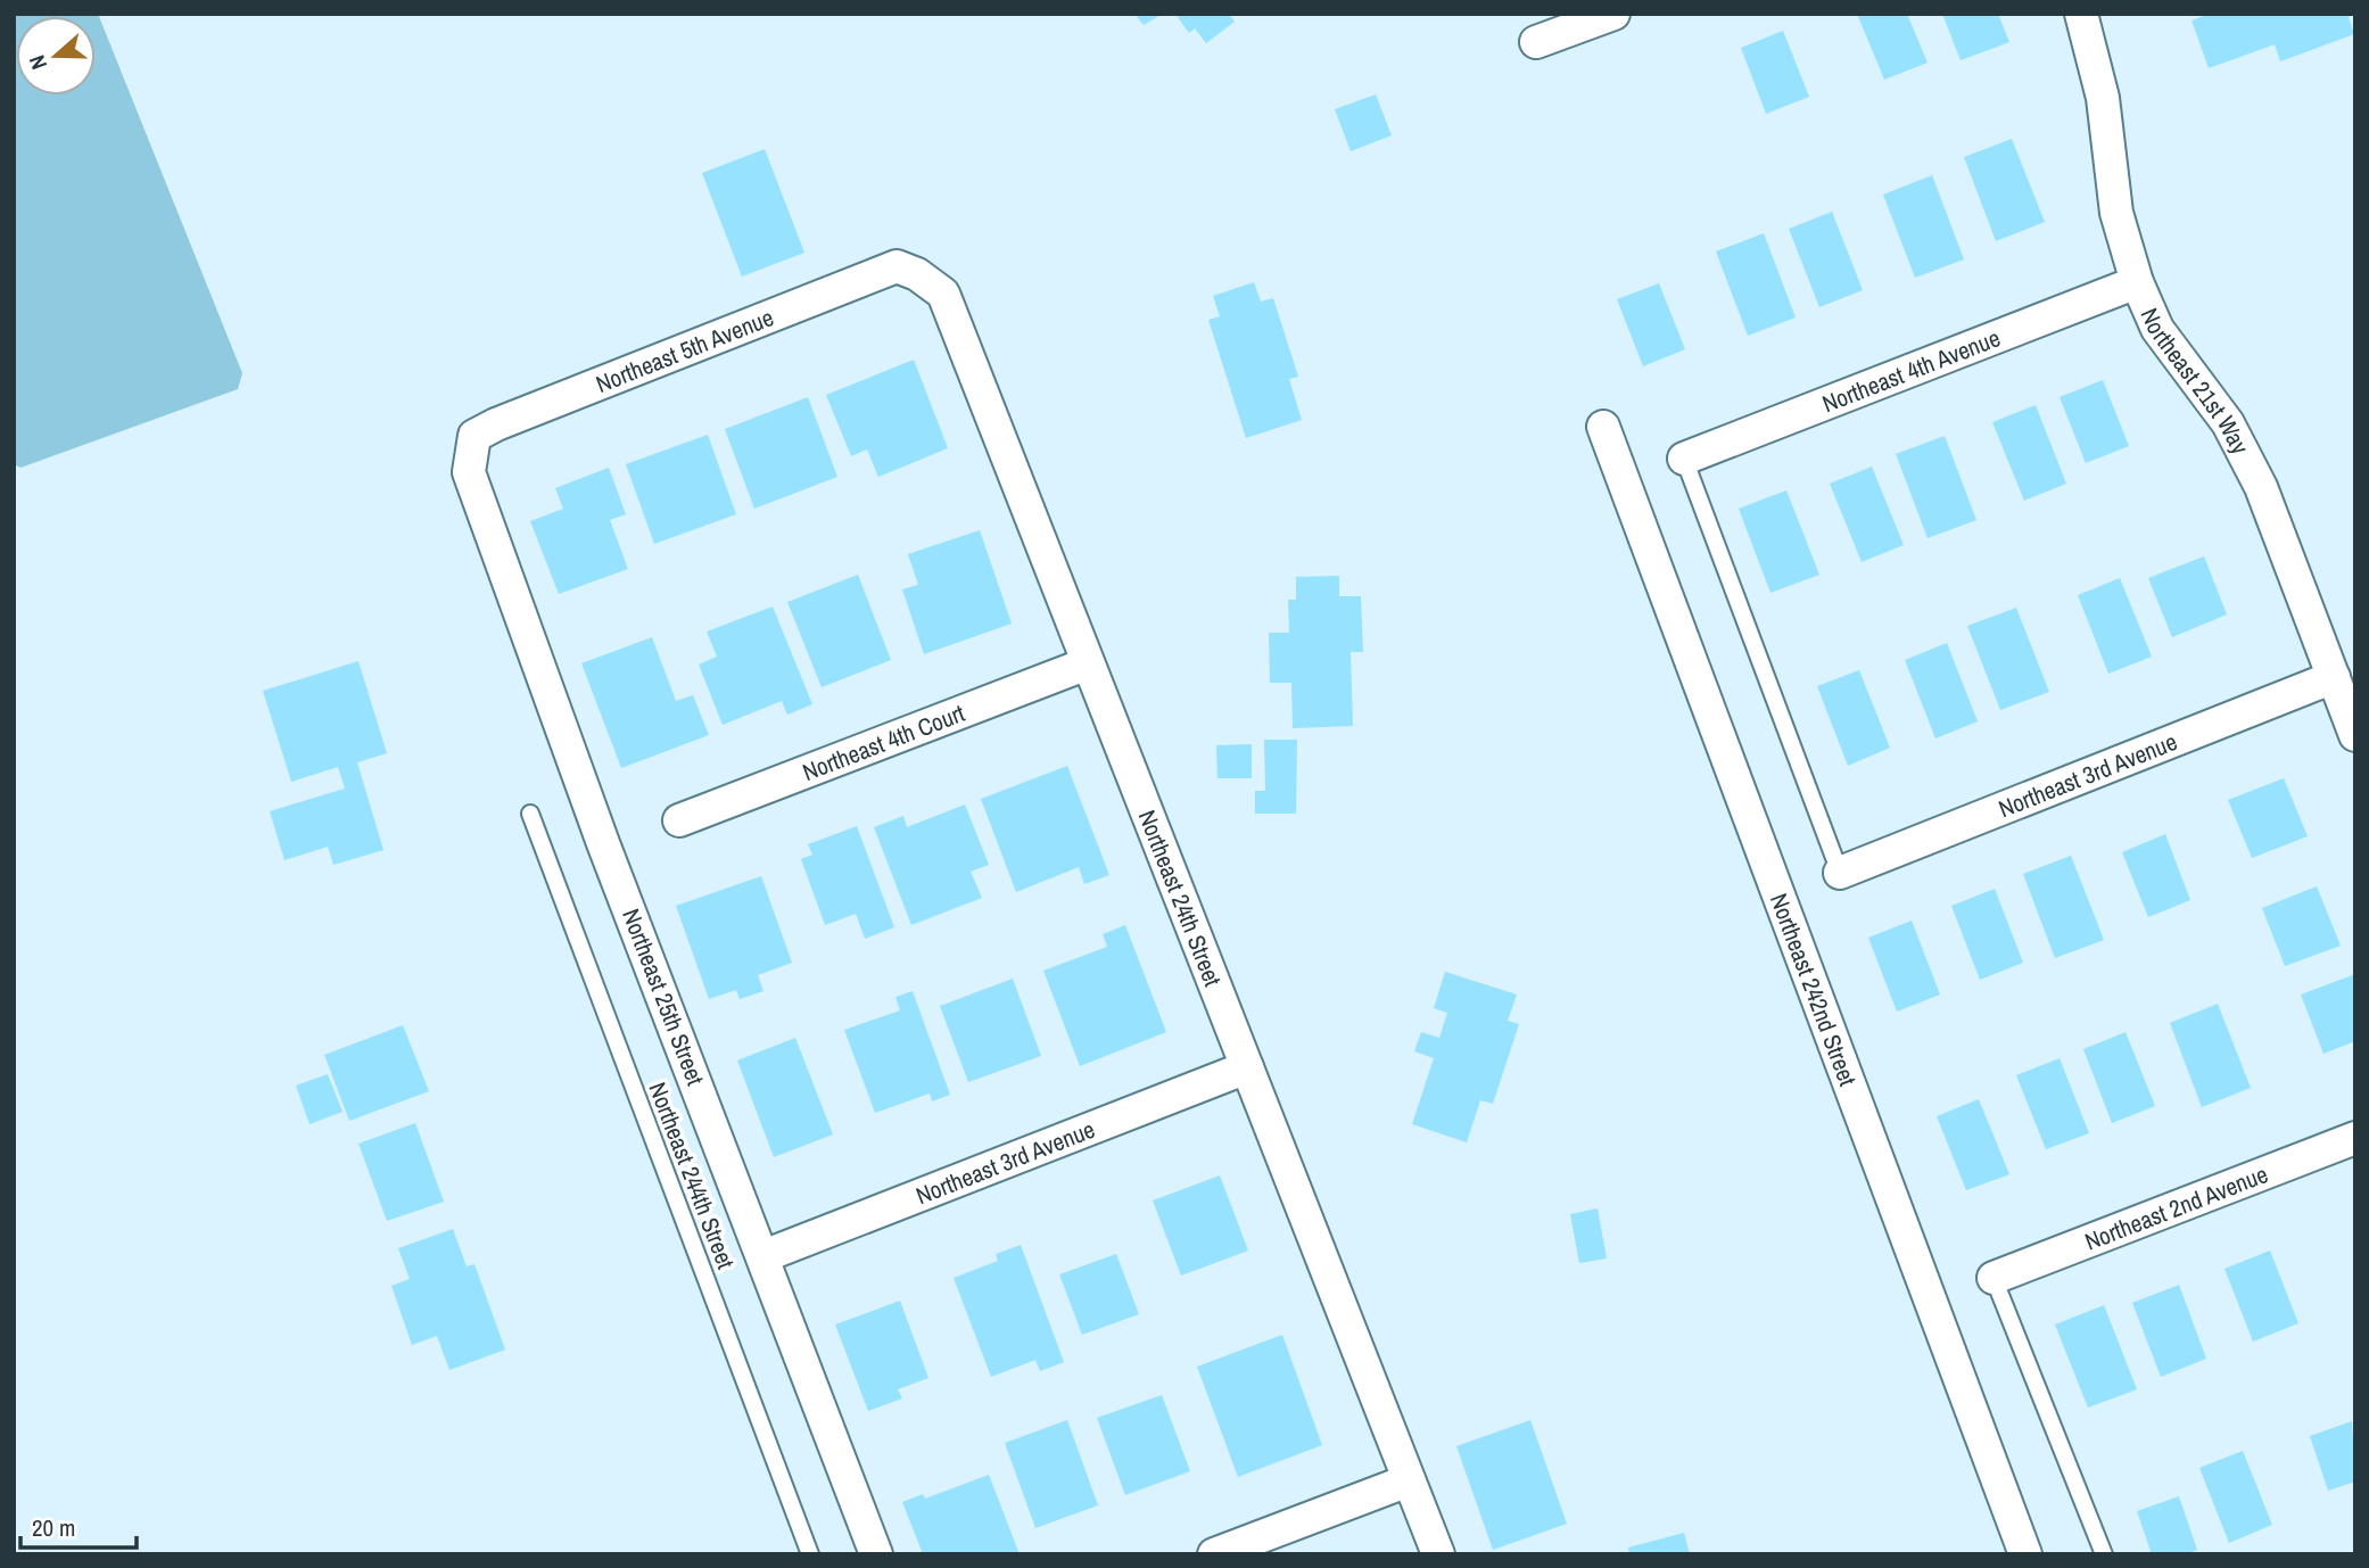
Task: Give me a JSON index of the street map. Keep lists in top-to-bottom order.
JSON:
{
  "streets": {
    "street": [
      "Northeast 5th Avenue",
      "Northeast 4th Avenue",
      "Northeast 21st Way",
      "Northeast 4th Court",
      "Northeast 3rd Avenue",
      "Northeast 24th Street",
      "Northeast 242nd Street",
      "Northeast 25th Street",
      "Northeast 2nd Avenue"
    ],
    "lane": ["Northeast 244th Street"]
  },
  "crossings": [
    ["Northeast 5th Avenue", "Northeast 24th Street"],
    ["Northeast 5th Avenue", "Northeast 25th Street"],
    ["Northeast 4th Avenue", "Northeast 21st Way"],
    ["Northeast 21st Way", "Northeast 3rd Avenue"],
    ["Northeast 4th Court", "Northeast 24th Street"],
    ["Northeast 3rd Avenue", "Northeast 24th Street"],
    ["Northeast 3rd Avenue", "Northeast 25th Street"]
  ],
  "scale_bar": "20 m",
  "north": "left"
}
